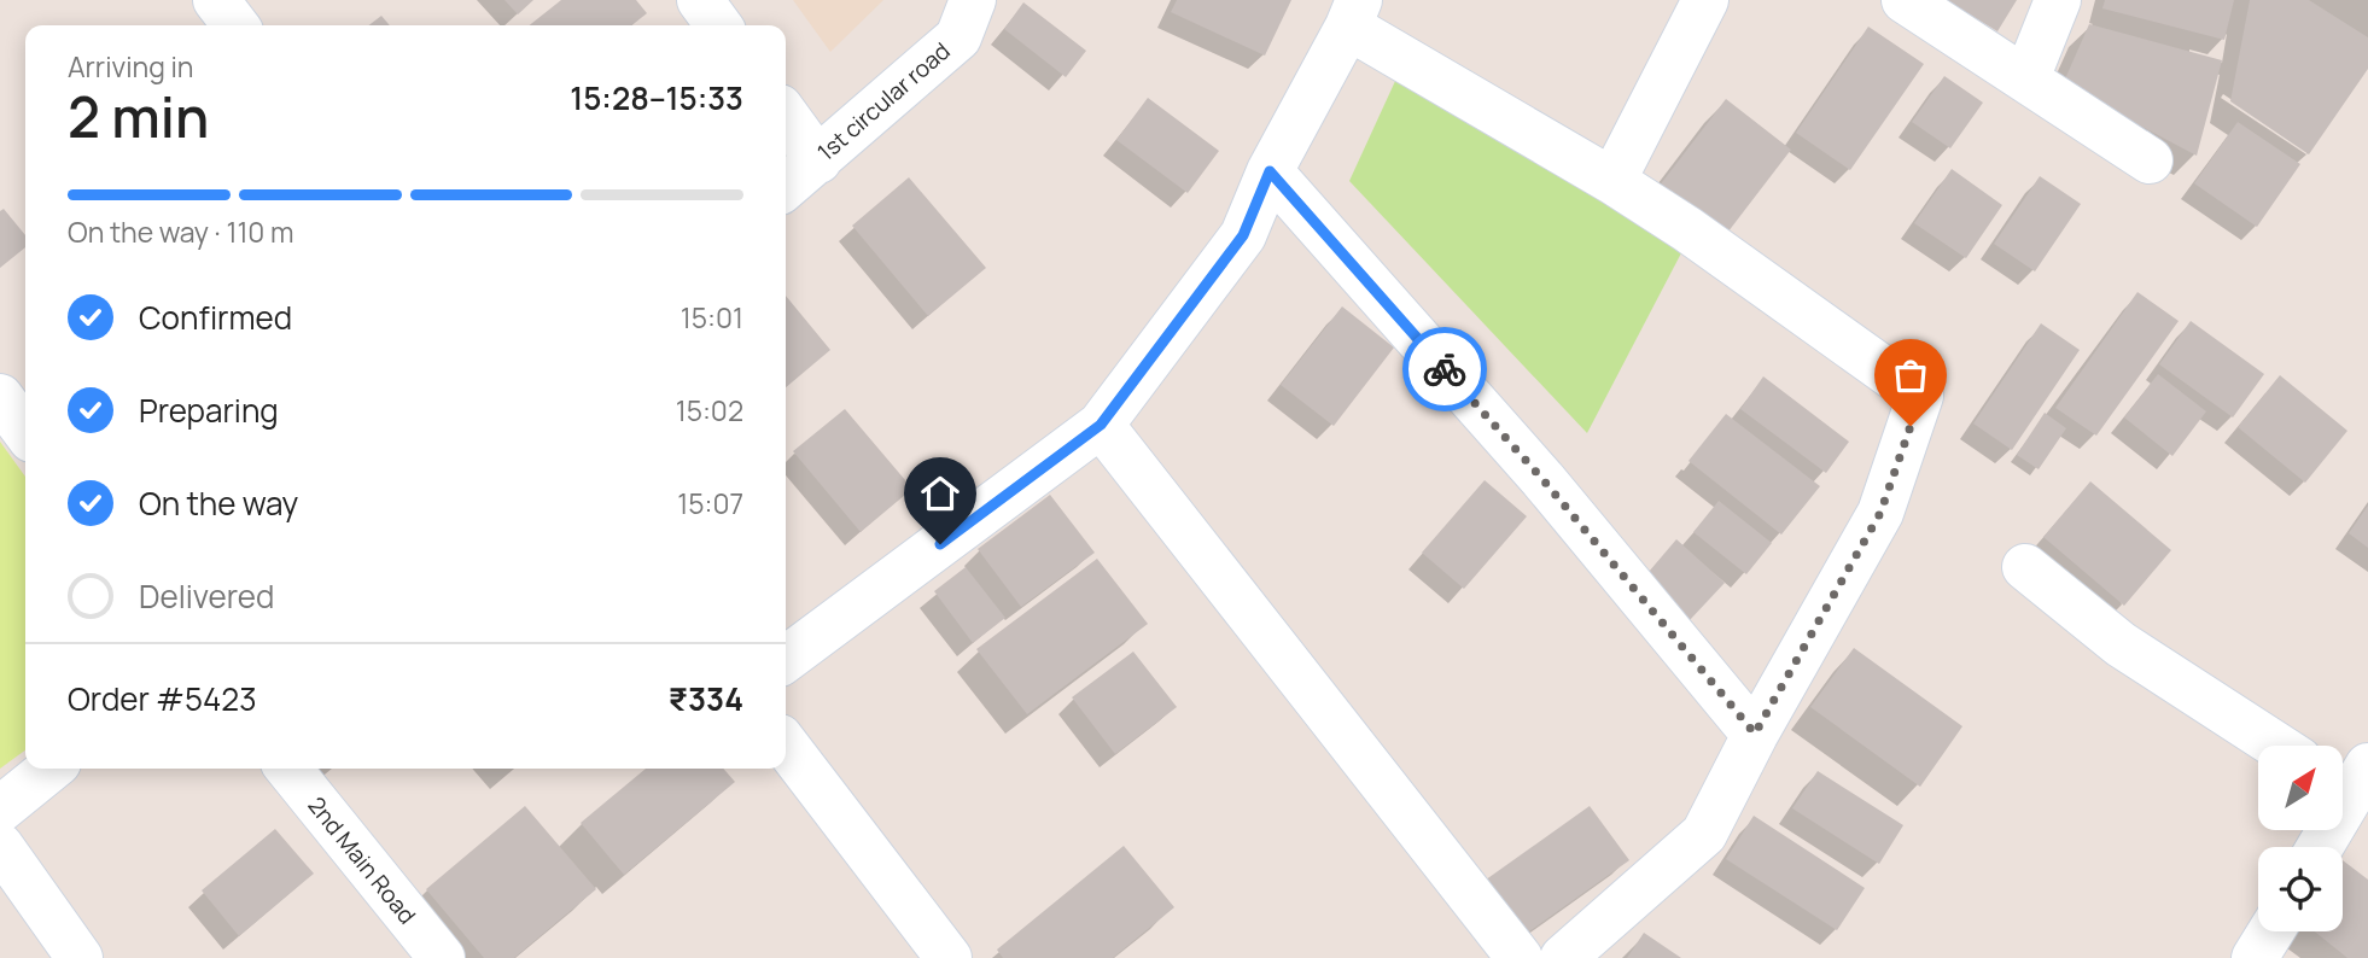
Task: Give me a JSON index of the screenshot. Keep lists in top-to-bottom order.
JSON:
{
  "streets": {
    "street": ["1st circular road", "2nd Main Road"]
  },
  "north": "top right",
  "page": {
    "heading": ["2 min", "Arriving in", "15:28–15:33"],
    "panel": ["Order #5423", "₹334"],
    "bar": "On the way · 110 m",
    "list": [
      ["Confirmed", "15:01"],
      ["Preparing", "15:02"],
      ["On the way", "15:07"],
      "Delivered"
    ]
  }
}
